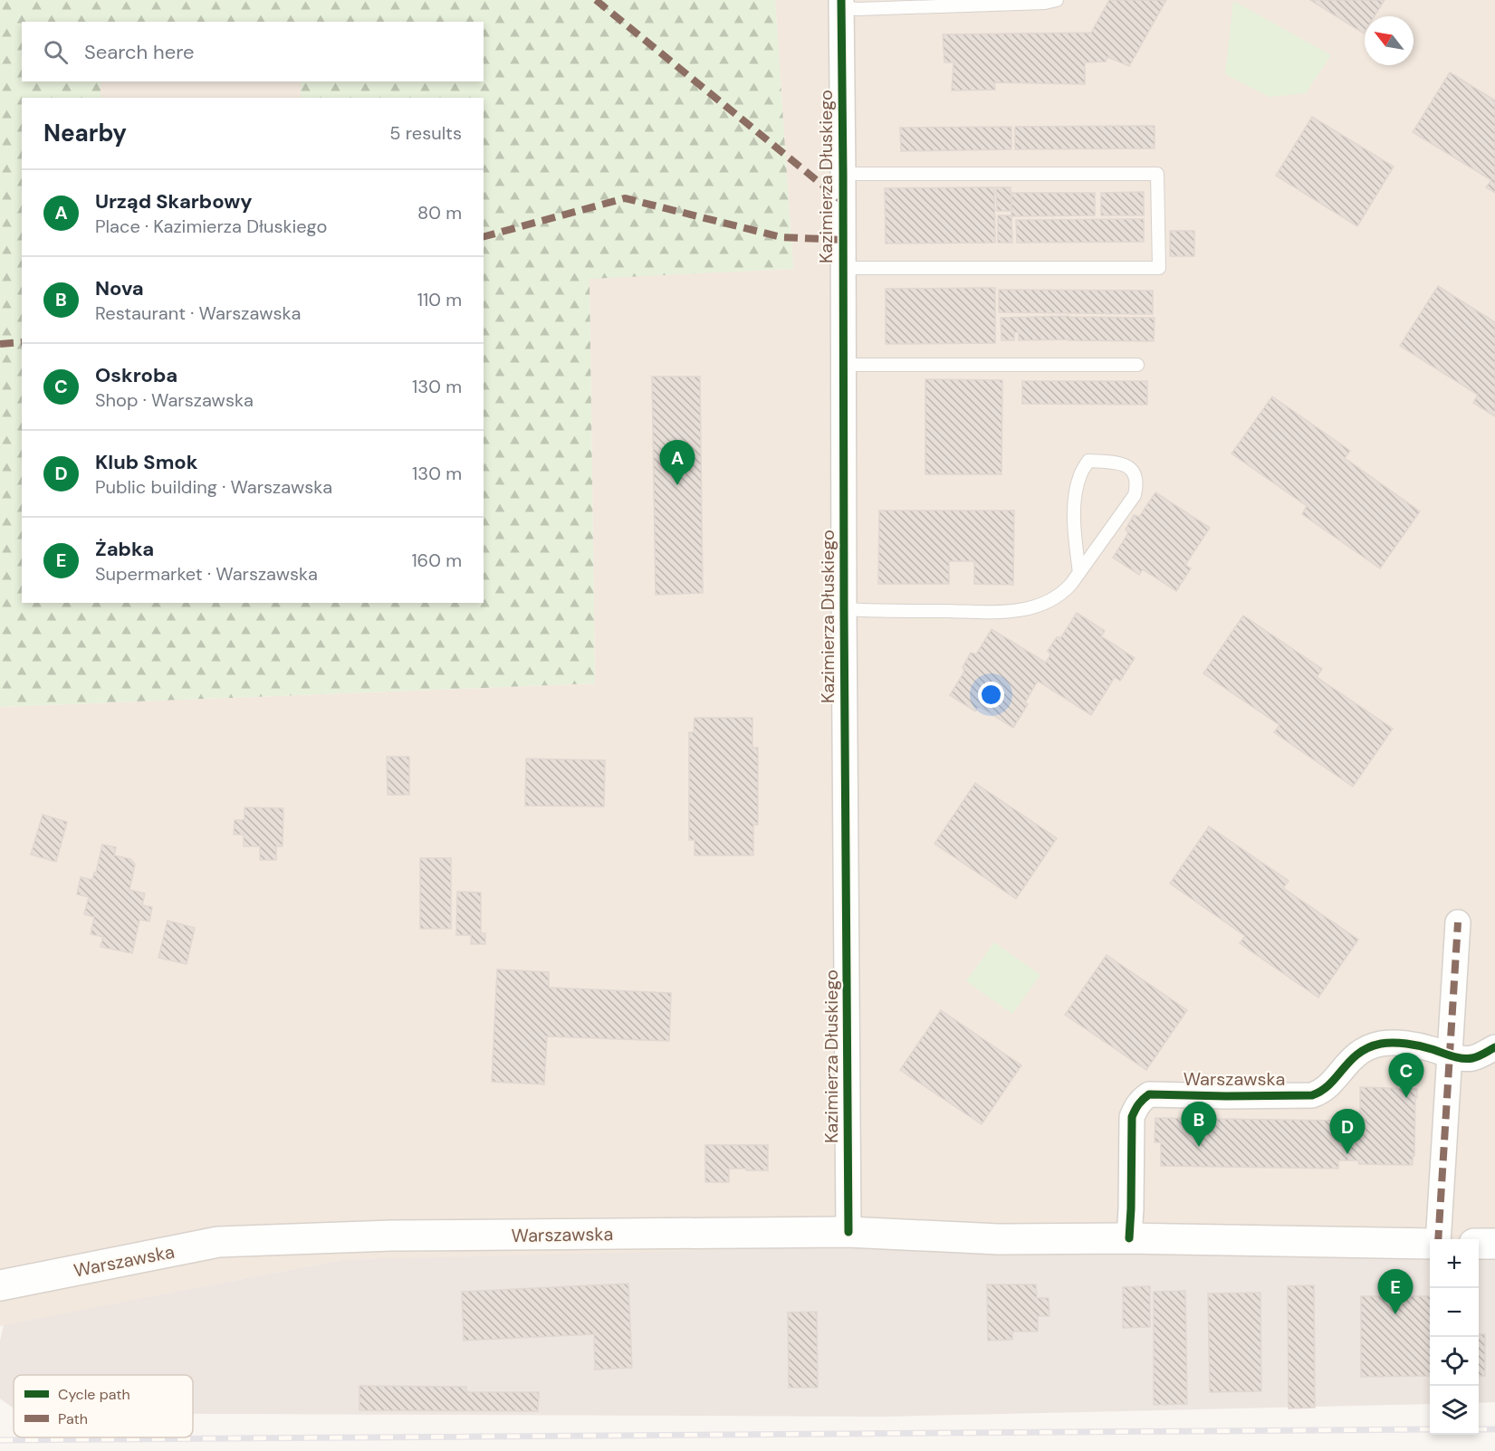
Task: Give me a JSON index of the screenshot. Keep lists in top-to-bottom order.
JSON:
{
  "streets": {
    "main road": ["Warszawska"],
    "street": ["Kazimierza Dłuskiego"]
  },
  "crossings": [
    ["Kazimierza Dłuskiego", "Warszawska"]
  ],
  "legend": ["Cycle path", "Path"],
  "north": "top left",
  "page": {
    "search": "Search here",
    "heading": ["Nearby", "5 results"],
    "list": [
      {
        "mark": "A",
        "name": "Urząd Skarbowy",
        "note": "Place · Kazimierza Dłuskiego",
        "value": "80 m"
      },
      {
        "mark": "B",
        "name": "Nova",
        "note": "Restaurant · Warszawska",
        "value": "110 m"
      },
      {
        "mark": "C",
        "name": "Oskroba",
        "note": "Shop · Warszawska",
        "value": "130 m"
      },
      {
        "mark": "D",
        "name": "Klub Smok",
        "note": "Public building · Warszawska",
        "value": "130 m"
      },
      {
        "mark": "E",
        "name": "Żabka",
        "note": "Supermarket · Warszawska",
        "value": "160 m"
      }
    ],
    "pins": [
      "A",
      "C",
      "B",
      "D",
      "E"
    ],
    "map_buttons": ["+", "−"]
  }
}
